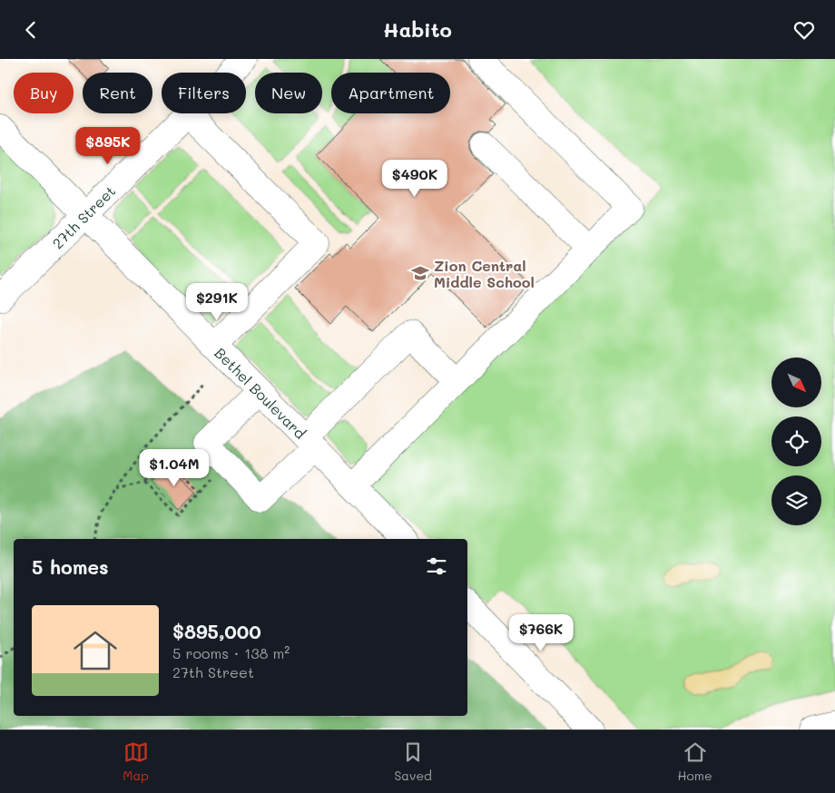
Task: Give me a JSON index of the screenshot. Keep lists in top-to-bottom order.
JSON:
{
  "streets": {
    "street": ["27th Street", "Bethel Boulevard"]
  },
  "crossings": [
    ["27th Street", "Bethel Boulevard"]
  ],
  "places": {
    "school or university": ["Zion Central Middle School"]
  },
  "north": "bottom right",
  "page": {
    "header": "Habito",
    "chip": [
      "Buy",
      "Rent",
      "Filters",
      "New",
      "Apartment"
    ],
    "price": [
      "$895K",
      "$490K",
      "$291K",
      "$1.04M",
      "$766K"
    ],
    "heading": "5 homes",
    "list": [
      {
        "name": "$895,000",
        "note": "5 rooms · 138 m² · 27th Street"
      }
    ],
    "tabs": ["Map", "Saved", "Home"]
  }
}
